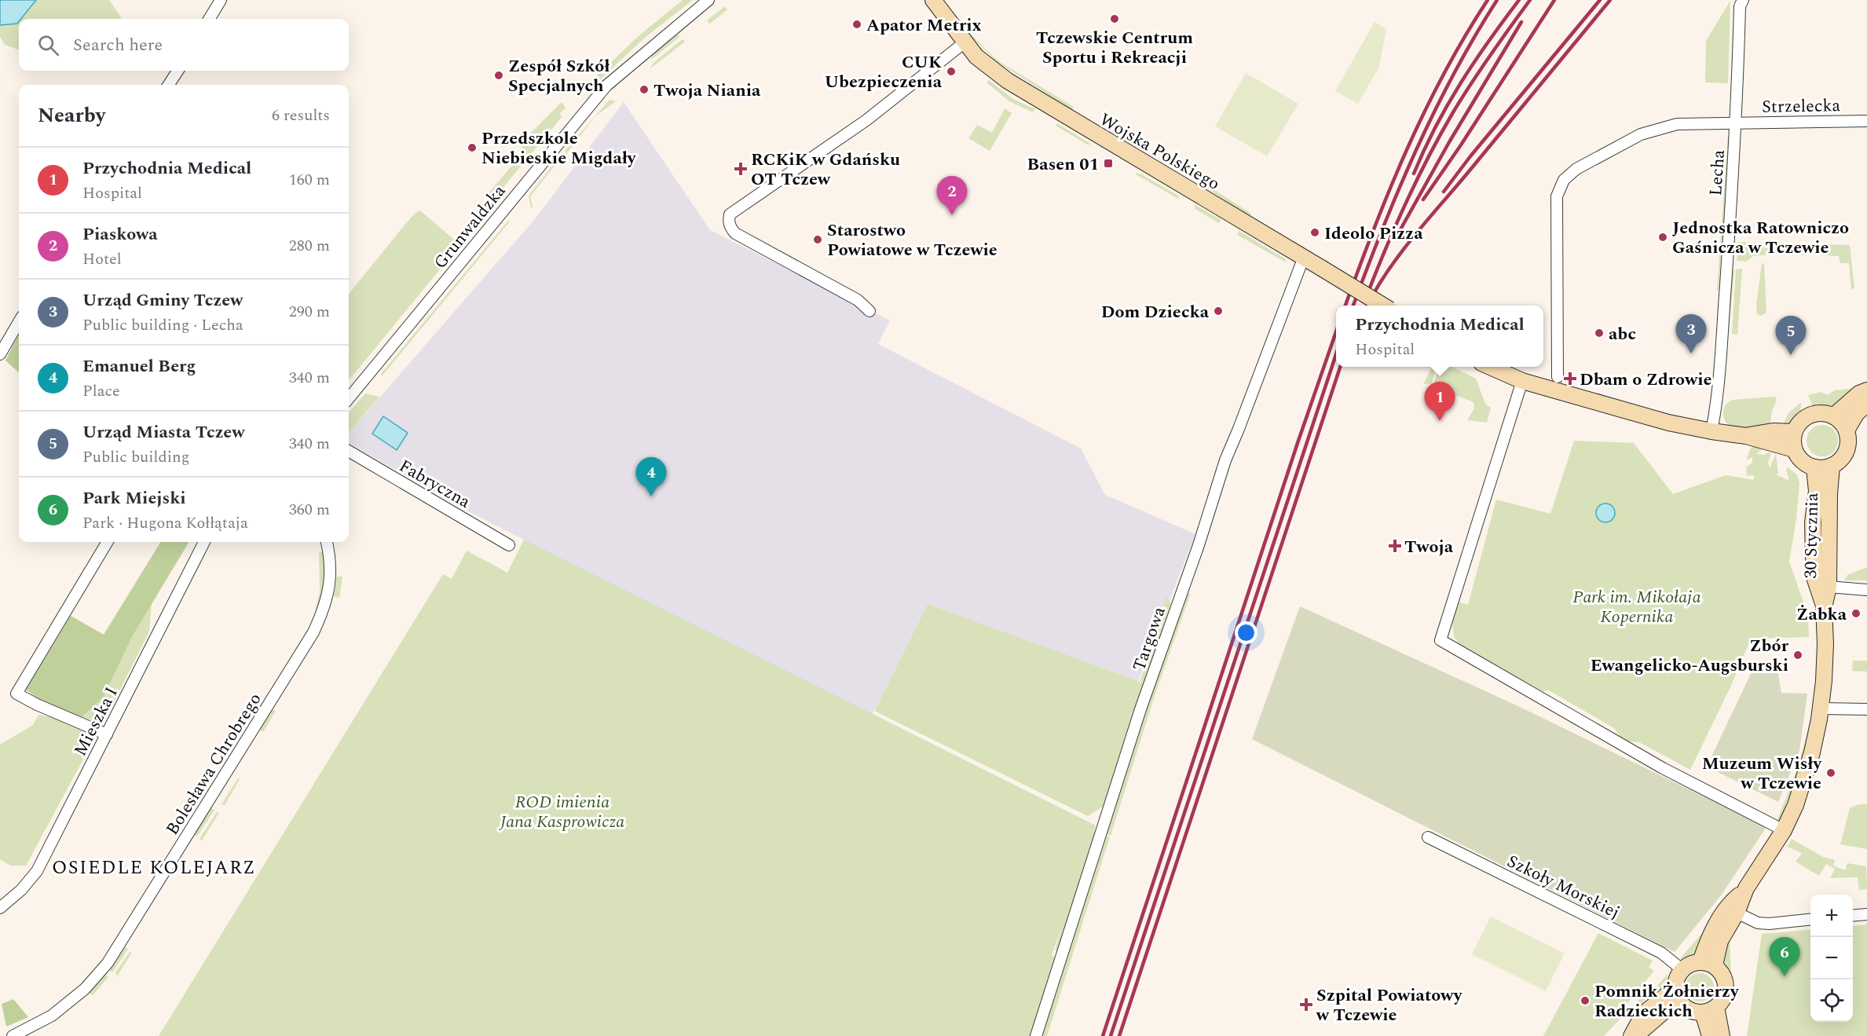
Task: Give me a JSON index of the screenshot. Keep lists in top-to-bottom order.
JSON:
{
  "streets": {
    "street": [
      "Strzelecka",
      "Wojska Polskiego",
      "Lecha",
      "Grunwaldzka",
      "Fabryczna",
      "30 Stycznia",
      "Targowa",
      "Mieszka I",
      "Bolesława Chrobrego",
      "Szkoły Morskiej"
    ]
  },
  "crossings": [
    ["Strzelecka", "Lecha"],
    ["Wojska Polskiego", "Targowa"],
    ["30 Stycznia", "Szkoły Morskiej"]
  ],
  "districts": ["OSIEDLE KOLEJARZ"],
  "parks": ["Park im. Mikołaja Kopernika", "ROD imienia Jana Kasprowicza"],
  "places": {
    "other": [
      "Tczewskie Centrum Sportu i Rekreacji",
      "Apator Metrix",
      "CUK Ubezpieczenia",
      "Zespół Szkół Specjalnych",
      "Twoja Niania",
      "Przedszkole Niebieskie Migdały",
      "Ideolo Pizza",
      "Jednostka Ratowniczo Gaśnicza w Tczewie",
      "Starostwo Powiatowe w Tczewie",
      "Dom Dziecka",
      "abc",
      "Żabka",
      "Zbór Ewangelicko-Augsburski",
      "Muzeum Wisły w Tczewie",
      "Pomnik Żołnierzy Radzieckich"
    ],
    "transit": ["Basen 01"],
    "health": [
      "RCKiK w Gdańsku OT Tczew",
      "Dbam o Zdrowie",
      "Twoja",
      "Szpital Powiatowy w Tczewie"
    ]
  },
  "page": {
    "search": "Search here",
    "heading": ["Nearby", "6 results"],
    "list": [
      {
        "mark": "1",
        "name": "Przychodnia Medical",
        "note": "Hospital",
        "value": "160 m"
      },
      {
        "mark": "2",
        "name": "Piaskowa",
        "note": "Hotel",
        "value": "280 m"
      },
      {
        "mark": "3",
        "name": "Urząd Gminy Tczew",
        "note": "Public building · Lecha",
        "value": "290 m"
      },
      {
        "mark": "4",
        "name": "Emanuel Berg",
        "note": "Place",
        "value": "340 m"
      },
      {
        "mark": "5",
        "name": "Urząd Miasta Tczew",
        "note": "Public building",
        "value": "340 m"
      },
      {
        "mark": "6",
        "name": "Park Miejski",
        "note": "Park · Hugona Kołłątaja",
        "value": "360 m"
      }
    ],
    "pins": [
      "2",
      "3",
      "5",
      "1",
      "4",
      "6"
    ],
    "popup": ["Przychodnia Medical", "Hospital"],
    "map_buttons": ["+", "−"]
  }
}
